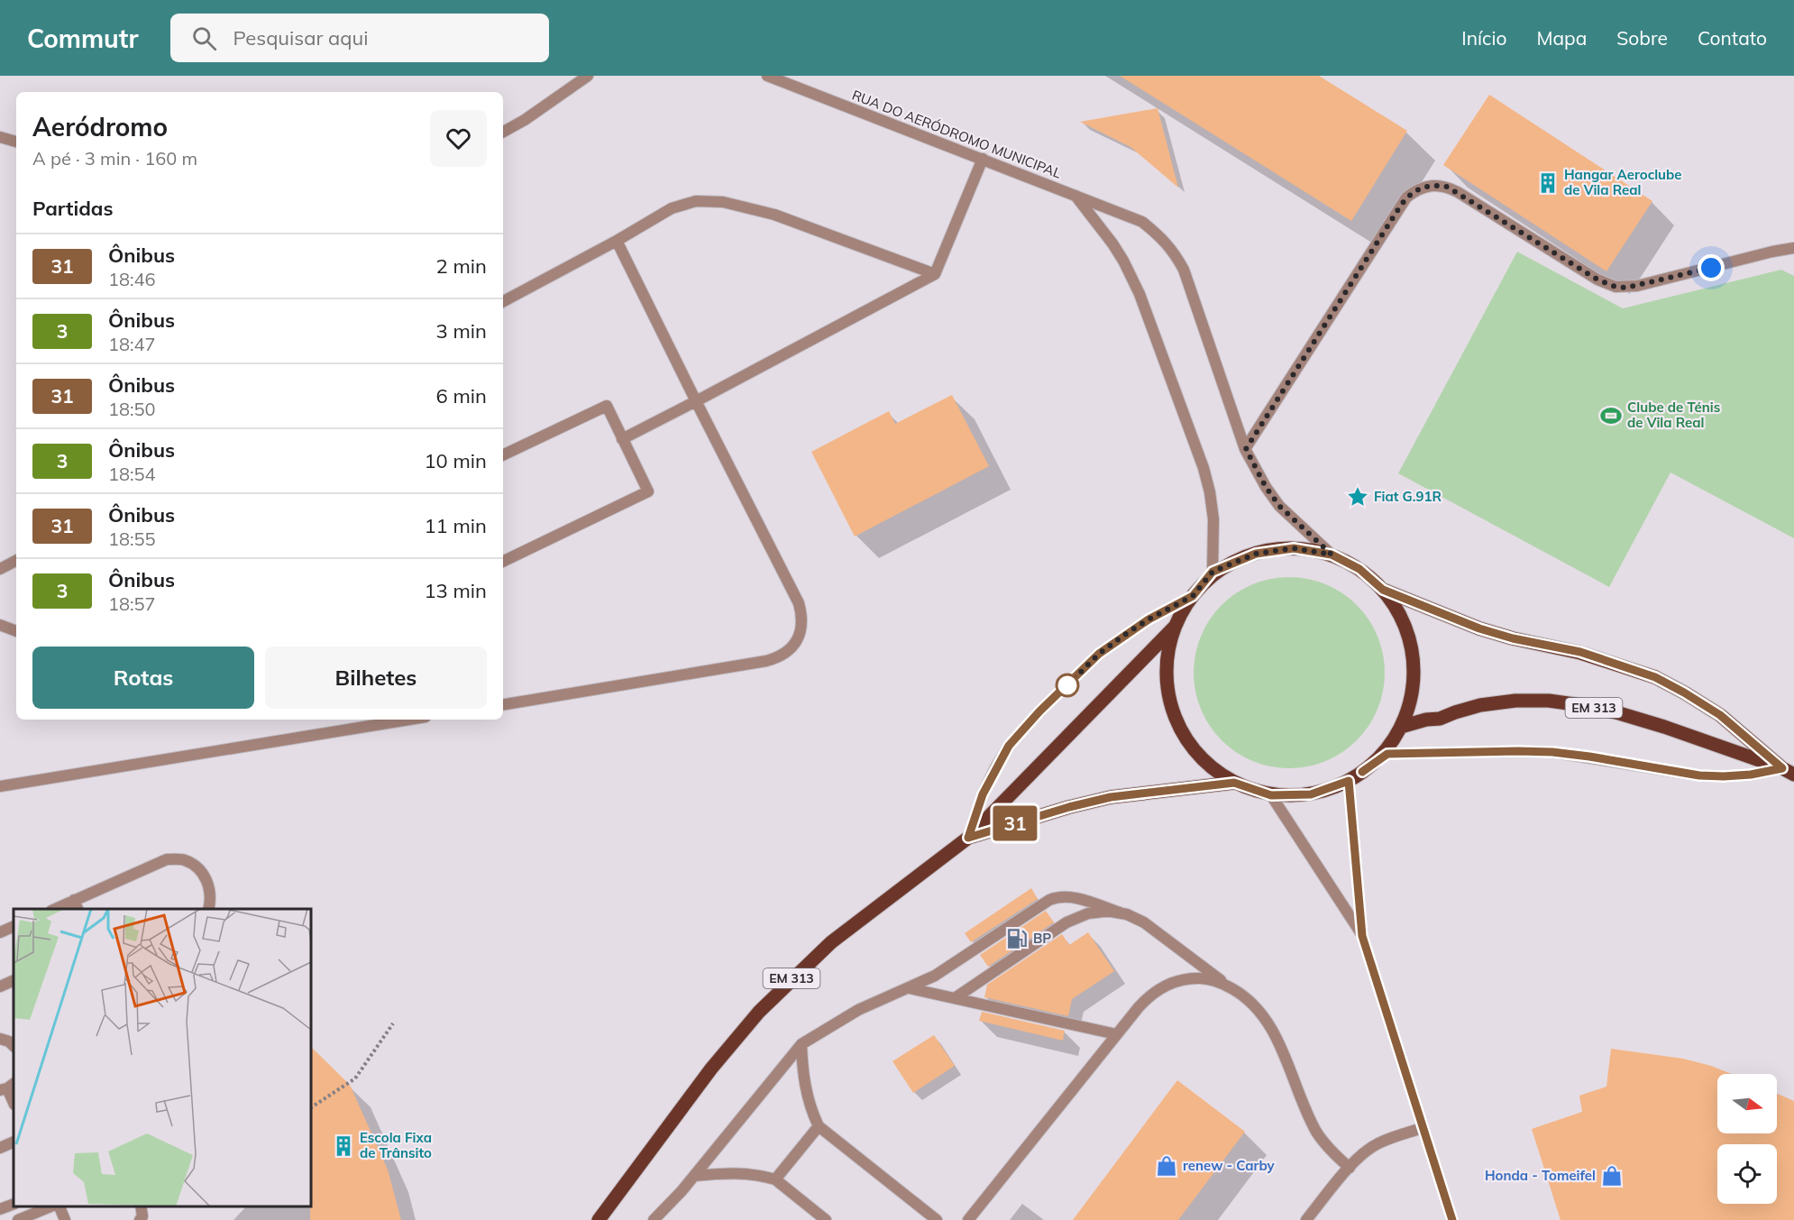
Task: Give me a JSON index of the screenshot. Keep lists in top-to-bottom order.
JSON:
{
  "streets": {
    "main road": ["EM 313"],
    "street": ["RUA DO AERÓDROMO MUNICIPAL"]
  },
  "crossings": [
    ["RUA DO AERÓDROMO MUNICIPAL", "EM 313"]
  ],
  "places": {
    "building": ["Hangar Aeroclube de Vila Real", "Escola Fixa de Trânsito"],
    "sports": ["Clube de Ténis de Vila Real"],
    "place": ["Fiat G.91R"],
    "fuel station": ["BP"],
    "shop": ["renew - Carby", "Honda - Tomeifel"]
  },
  "lines": ["bus line 31"],
  "north": "right",
  "page": {
    "header": "Commutr",
    "search": "Pesquisar aqui",
    "nav": [
      "Início",
      "Mapa",
      "Sobre",
      "Contato"
    ],
    "on_map": "31",
    "heading": [
      ["Aeródromo", "A pé · 3 min · 160 m"],
      "Partidas"
    ],
    "list": [
      {
        "mark": "31",
        "name": "Ônibus",
        "note": "18:46",
        "value": "2 min"
      },
      {
        "mark": "3",
        "name": "Ônibus",
        "note": "18:47",
        "value": "3 min"
      },
      {
        "mark": "31",
        "name": "Ônibus",
        "note": "18:50",
        "value": "6 min"
      },
      {
        "mark": "3",
        "name": "Ônibus",
        "note": "18:54",
        "value": "10 min"
      },
      {
        "mark": "31",
        "name": "Ônibus",
        "note": "18:55",
        "value": "11 min"
      },
      {
        "mark": "3",
        "name": "Ônibus",
        "note": "18:57",
        "value": "13 min"
      }
    ],
    "buttons": ["Rotas", "Bilhetes"]
  }
}
